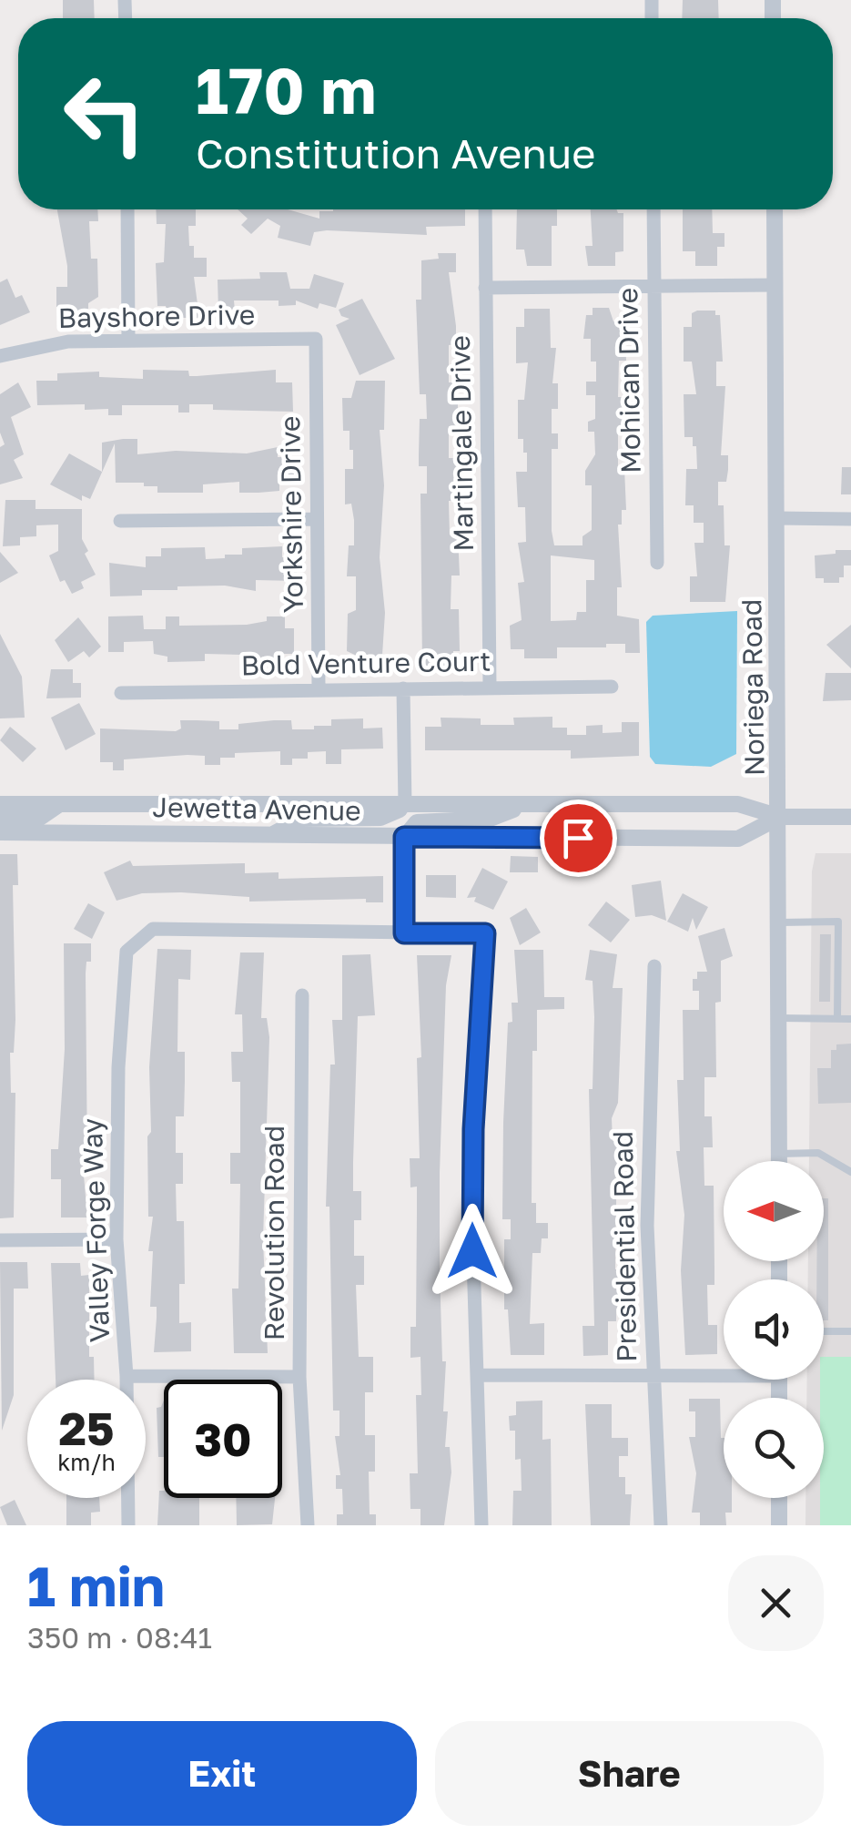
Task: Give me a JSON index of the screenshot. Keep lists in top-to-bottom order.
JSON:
{
  "streets": {
    "street": [
      "Bayshore Drive",
      "Mohican Drive",
      "Martingale Drive",
      "Yorkshire Drive",
      "Bold Venture Court",
      "Noriega Road",
      "Jewetta Avenue",
      "Valley Forge Way",
      "Revolution Road",
      "Presidential Road"
    ]
  },
  "crossings": [
    ["Bayshore Drive", "Yorkshire Drive"],
    ["Martingale Drive", "Bold Venture Court"],
    ["Yorkshire Drive", "Bold Venture Court"],
    ["Noriega Road", "Jewetta Avenue"]
  ],
  "north": "left",
  "page": {
    "turn": ["170 m", "Constitution Avenue"],
    "speed": "25 km/h",
    "limit": "30",
    "heading": ["1 min", "350 m · 08:41"],
    "buttons": ["Exit", "Share"]
  }
}
